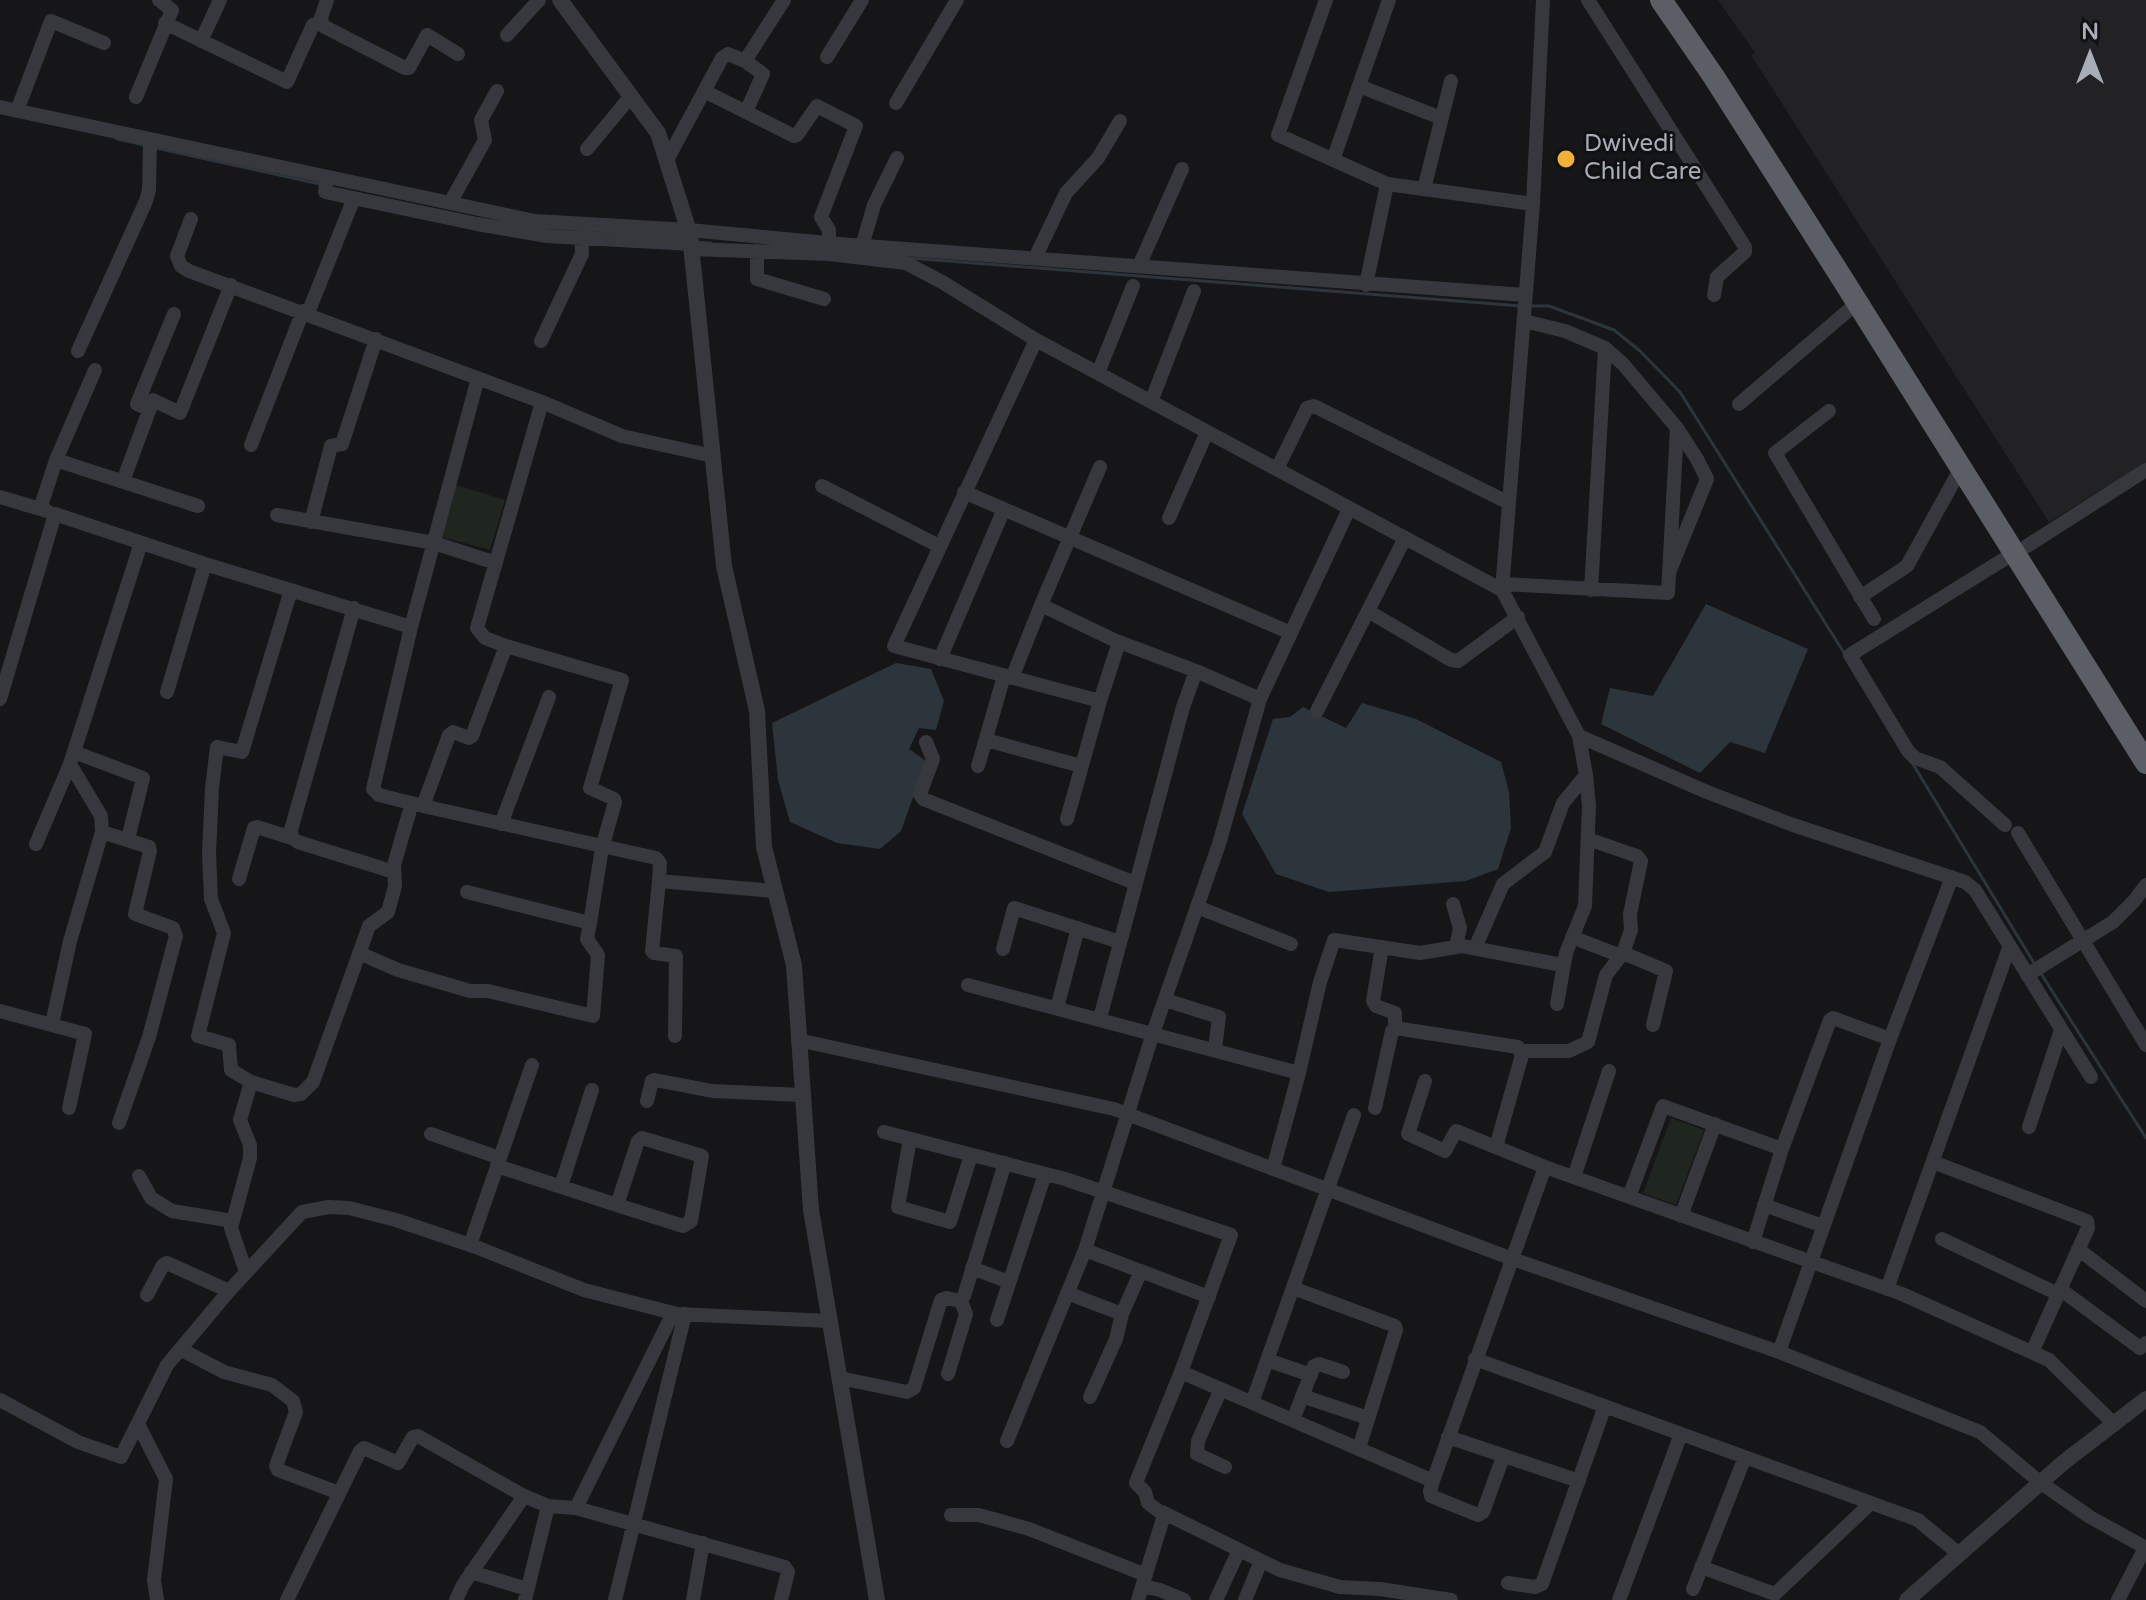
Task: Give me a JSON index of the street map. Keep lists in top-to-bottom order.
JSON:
{
  "places": ["Dwivedi Child Care"],
  "north": "top"
}
